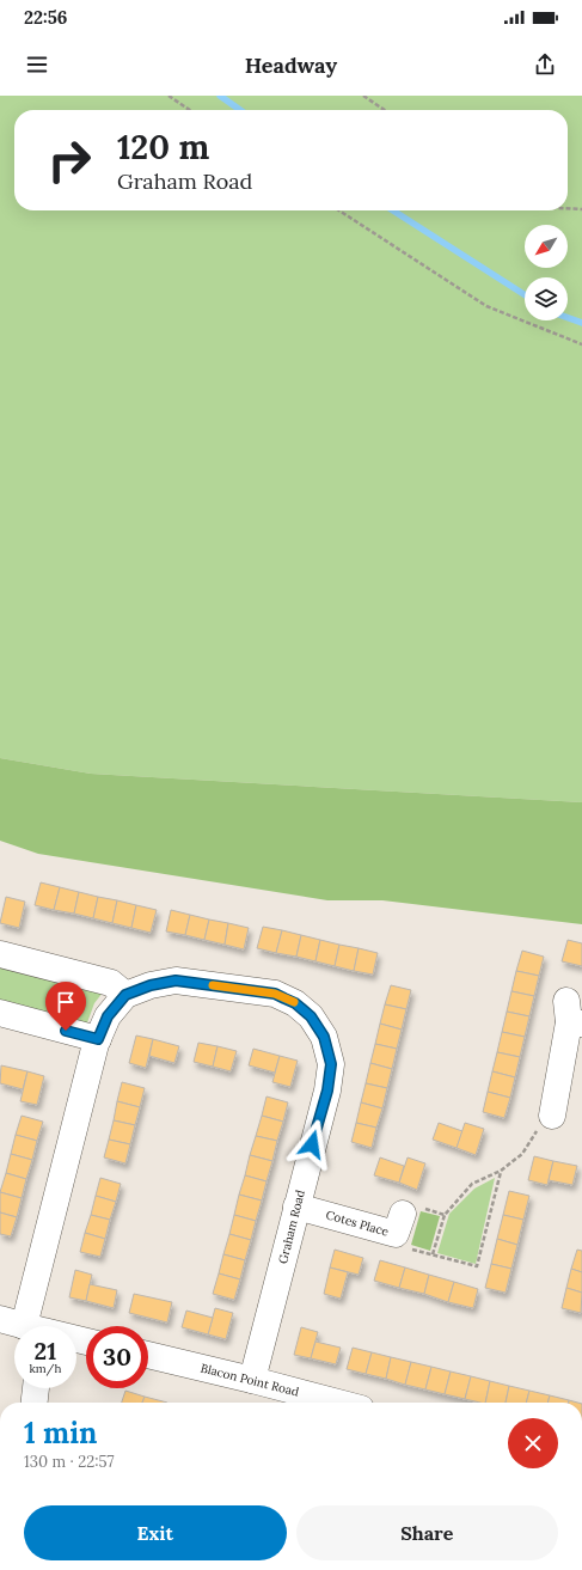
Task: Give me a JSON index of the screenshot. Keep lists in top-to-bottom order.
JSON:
{
  "streets": {
    "street": ["Cotes Place", "Graham Road", "Blacon Point Road"]
  },
  "crossings": [
    ["Cotes Place", "Graham Road"],
    ["Graham Road", "Blacon Point Road"]
  ],
  "north": "bottom left",
  "page": {
    "status": "22:56",
    "header": "Headway",
    "turn": ["120 m", "Graham Road"],
    "speed": "21 km/h",
    "limit": "30",
    "heading": ["1 min", "130 m · 22:57"],
    "buttons": ["Exit", "Share"]
  }
}
